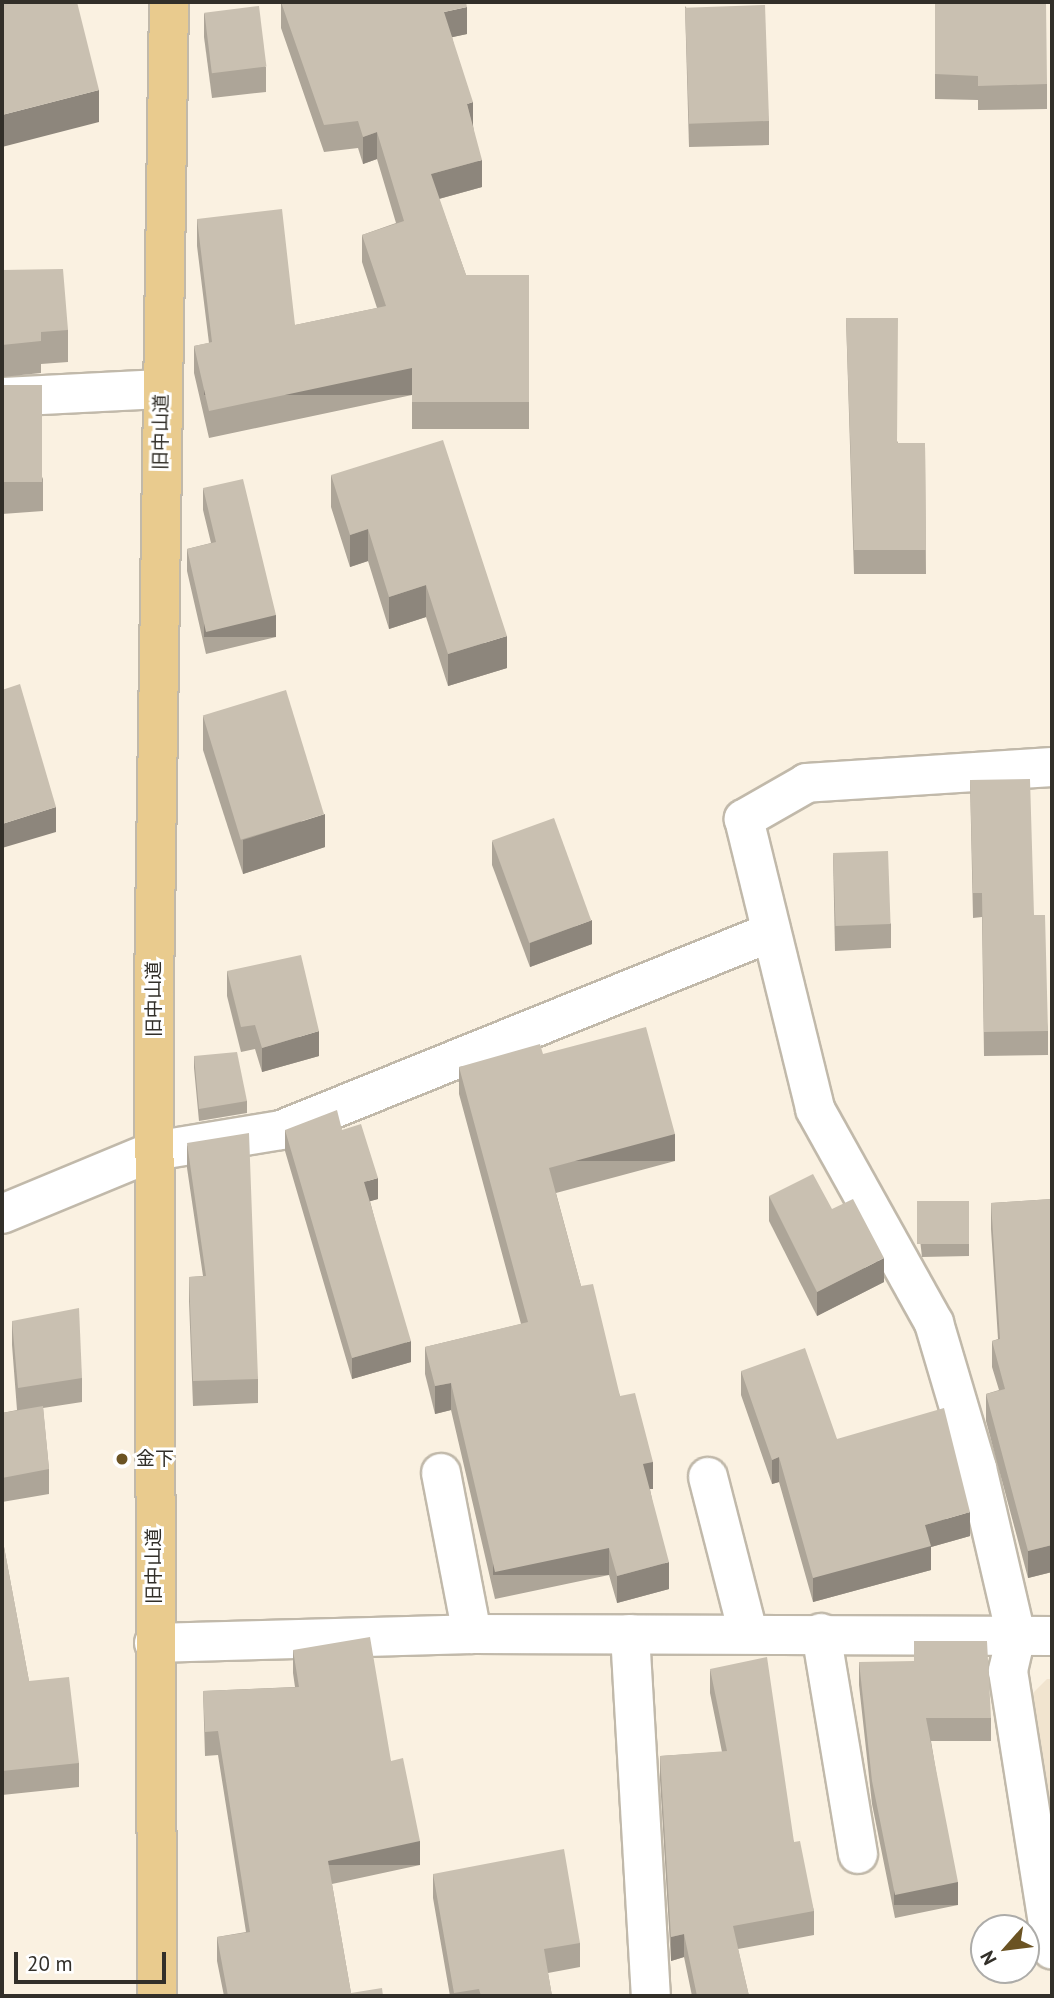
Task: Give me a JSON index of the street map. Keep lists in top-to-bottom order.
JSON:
{
  "streets": {
    "main road": ["旧中山道"]
  },
  "places": ["金下"],
  "scale_bar": "20 m",
  "north": "bottom left"
}
